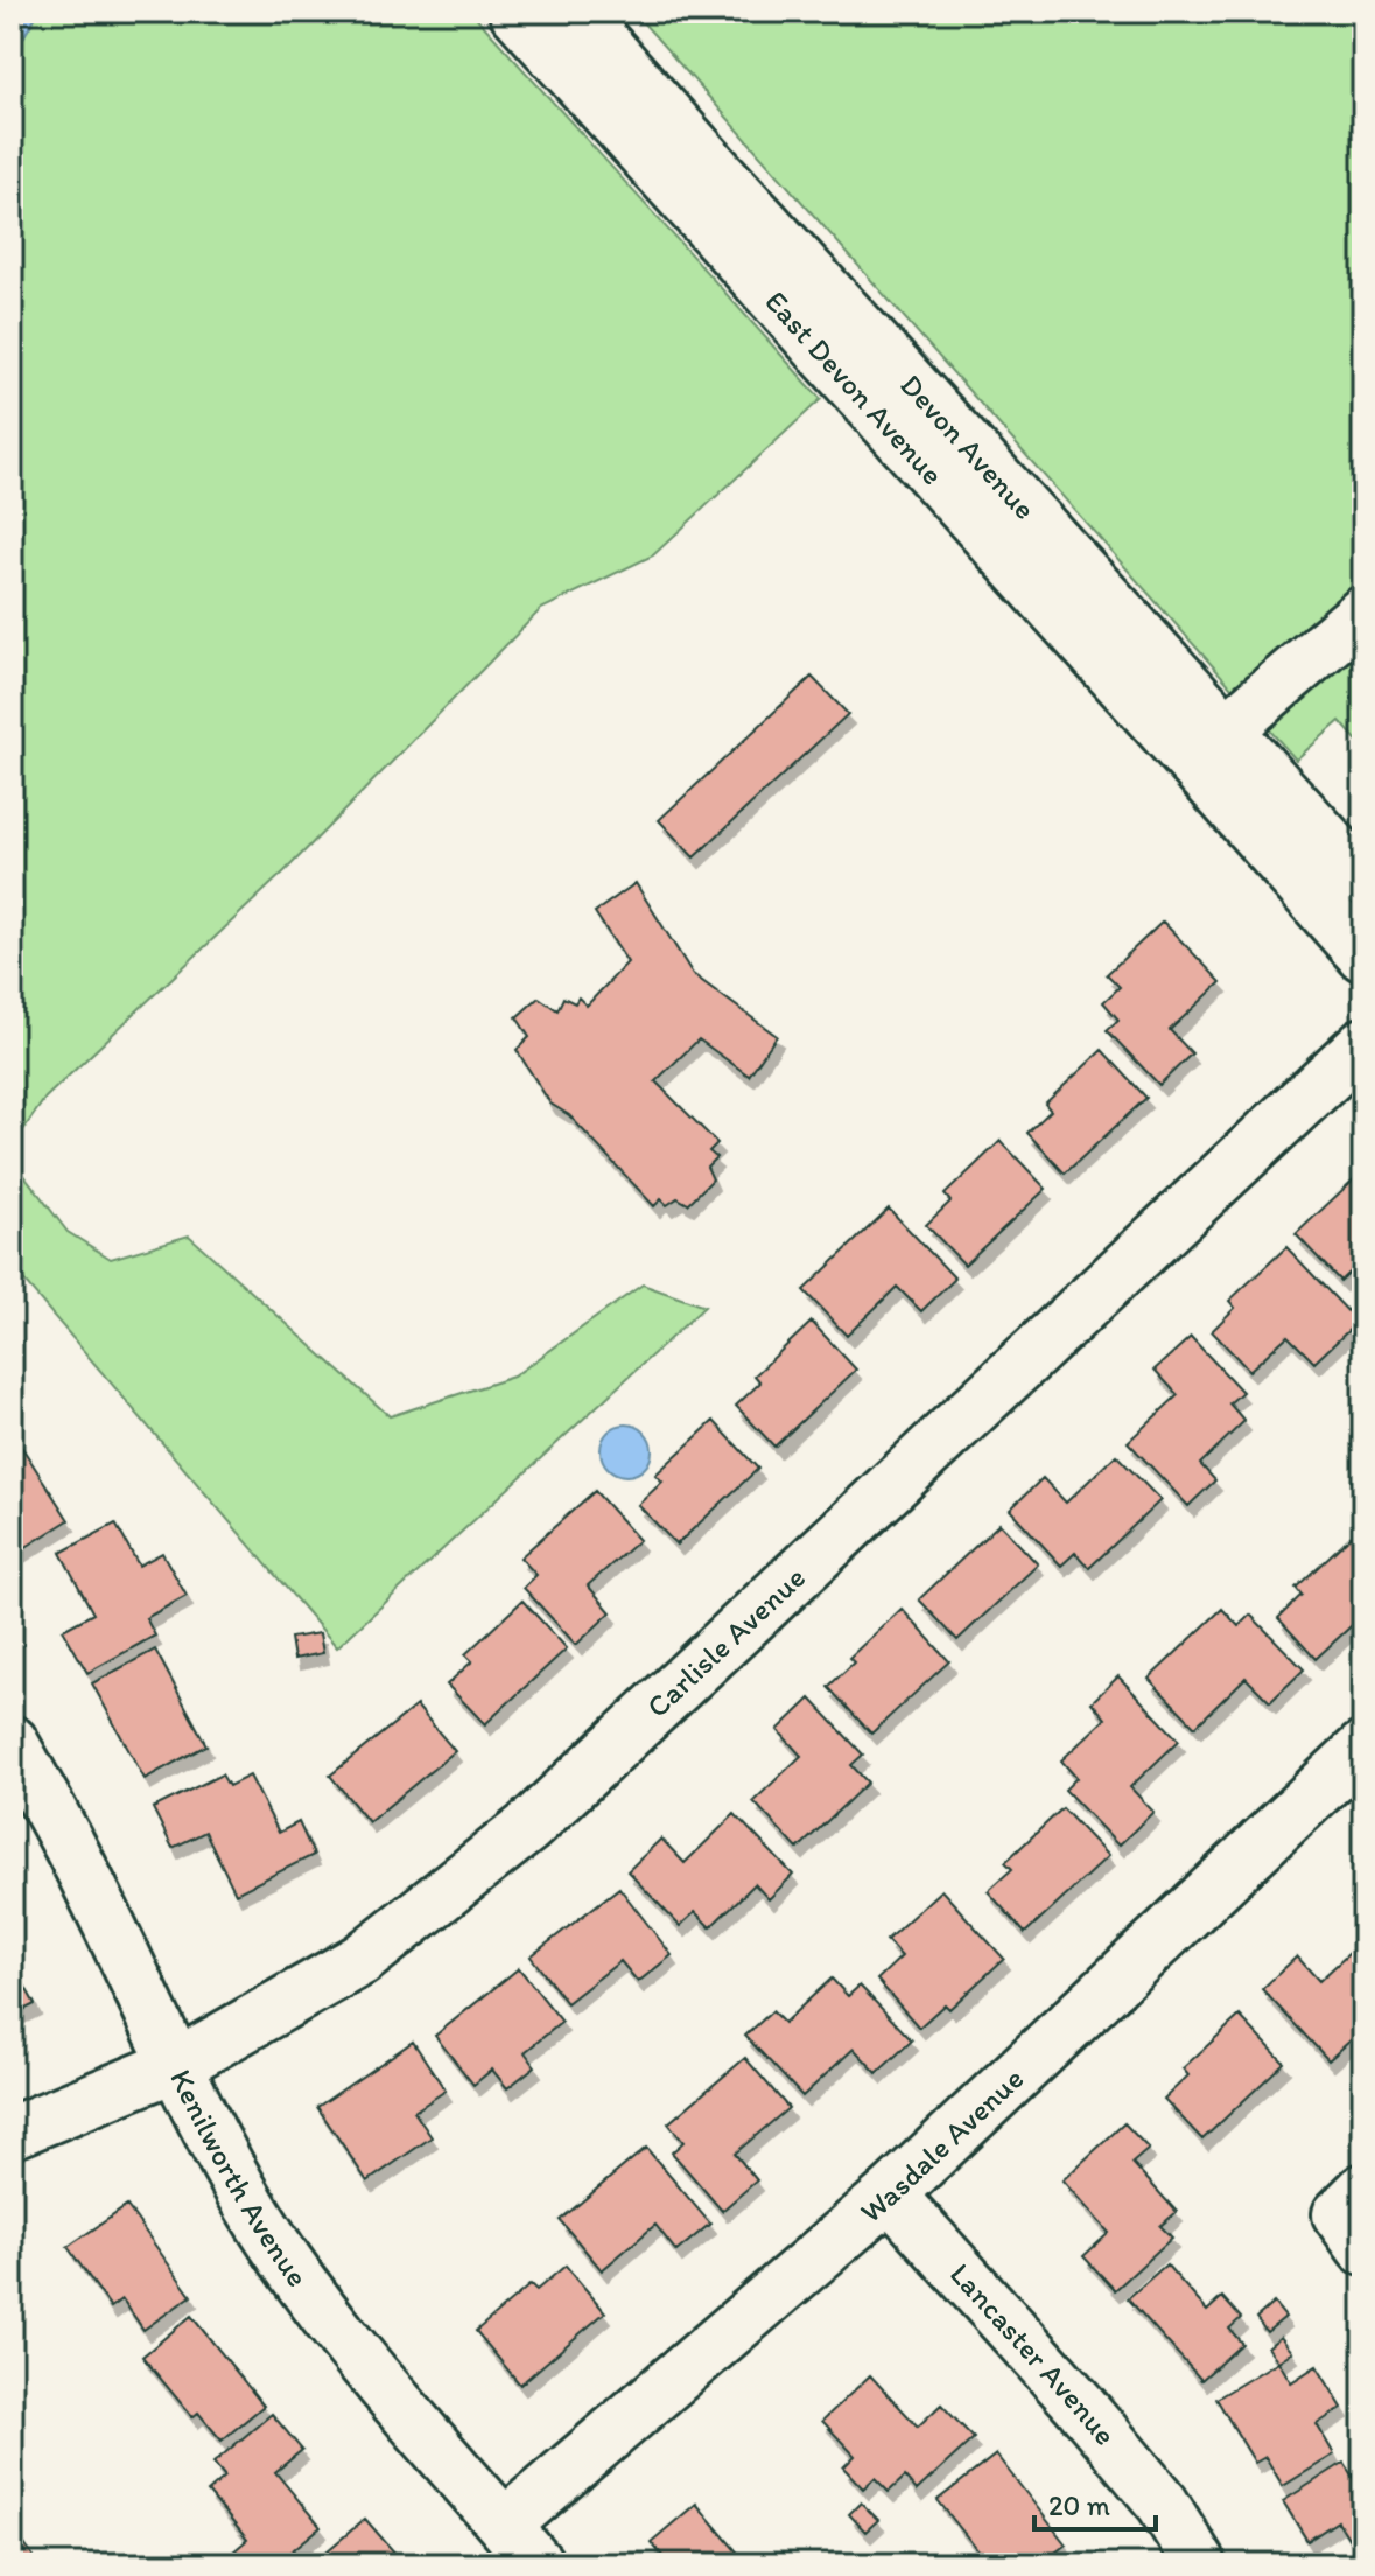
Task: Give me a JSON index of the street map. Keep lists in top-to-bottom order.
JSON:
{
  "streets": {
    "street": [
      "East Devon Avenue",
      "Devon Avenue",
      "Carlisle Avenue",
      "Wasdale Avenue",
      "Kenilworth Avenue",
      "Lancaster Avenue"
    ]
  },
  "crossings": [
    ["East Devon Avenue", "Devon Avenue"],
    ["Carlisle Avenue", "Kenilworth Avenue"],
    ["Wasdale Avenue", "Kenilworth Avenue"],
    ["Wasdale Avenue", "Lancaster Avenue"]
  ],
  "scale_bar": "20 m"
}
